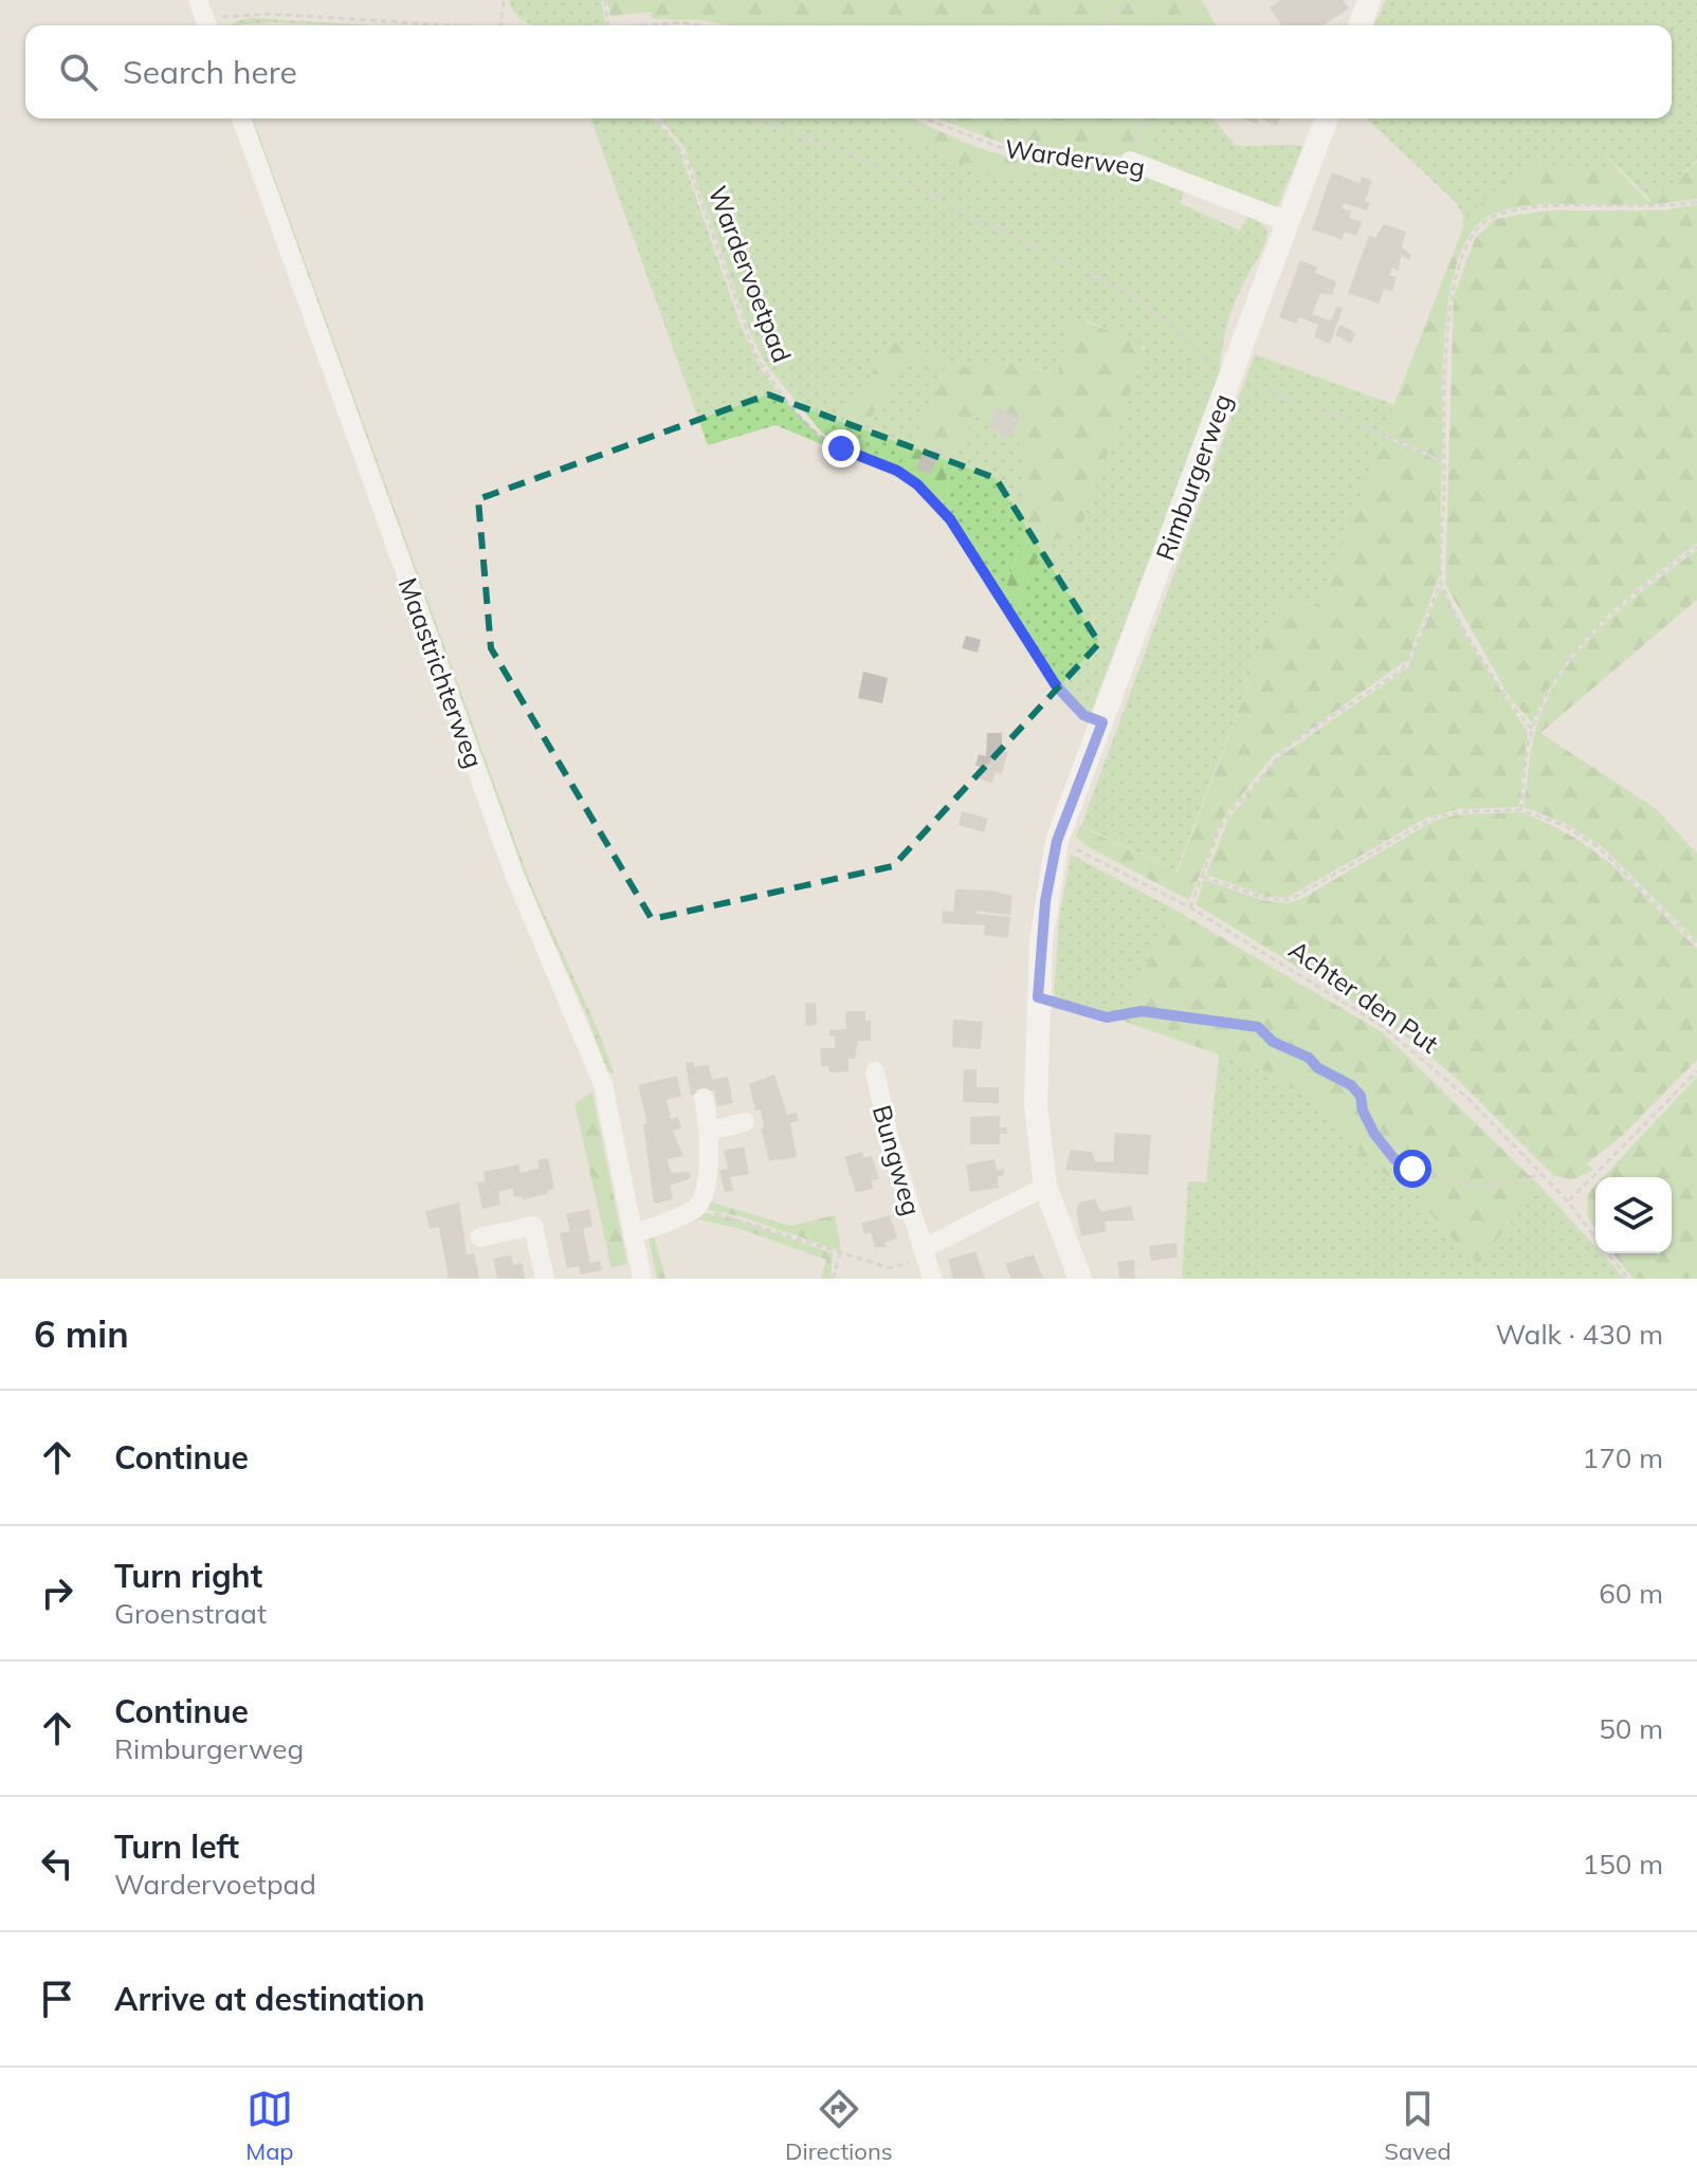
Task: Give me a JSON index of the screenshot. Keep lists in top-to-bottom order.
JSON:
{
  "streets": {
    "street": [
      "Warderweg",
      "Rimburgerweg",
      "Maastrichterweg",
      "Bungweg"
    ],
    "path": ["Wardervoetpad", "Achter den Put"]
  },
  "crossings": [
    ["Warderweg", "Rimburgerweg"],
    ["Wardervoetpad", "Rimburgerweg"],
    ["Rimburgerweg", "Achter den Put"],
    ["Rimburgerweg", "Bungweg"]
  ],
  "page": {
    "search": "Search here",
    "heading": ["6 min", "Walk · 430 m"],
    "list": [
      ["Continue", "170 m"],
      ["Turn right", "Groenstraat", "60 m"],
      ["Continue", "Rimburgerweg", "50 m"],
      ["Turn left", "Wardervoetpad", "150 m"],
      "Arrive at destination"
    ],
    "nav": ["Map", "Directions", "Saved"]
  }
}
